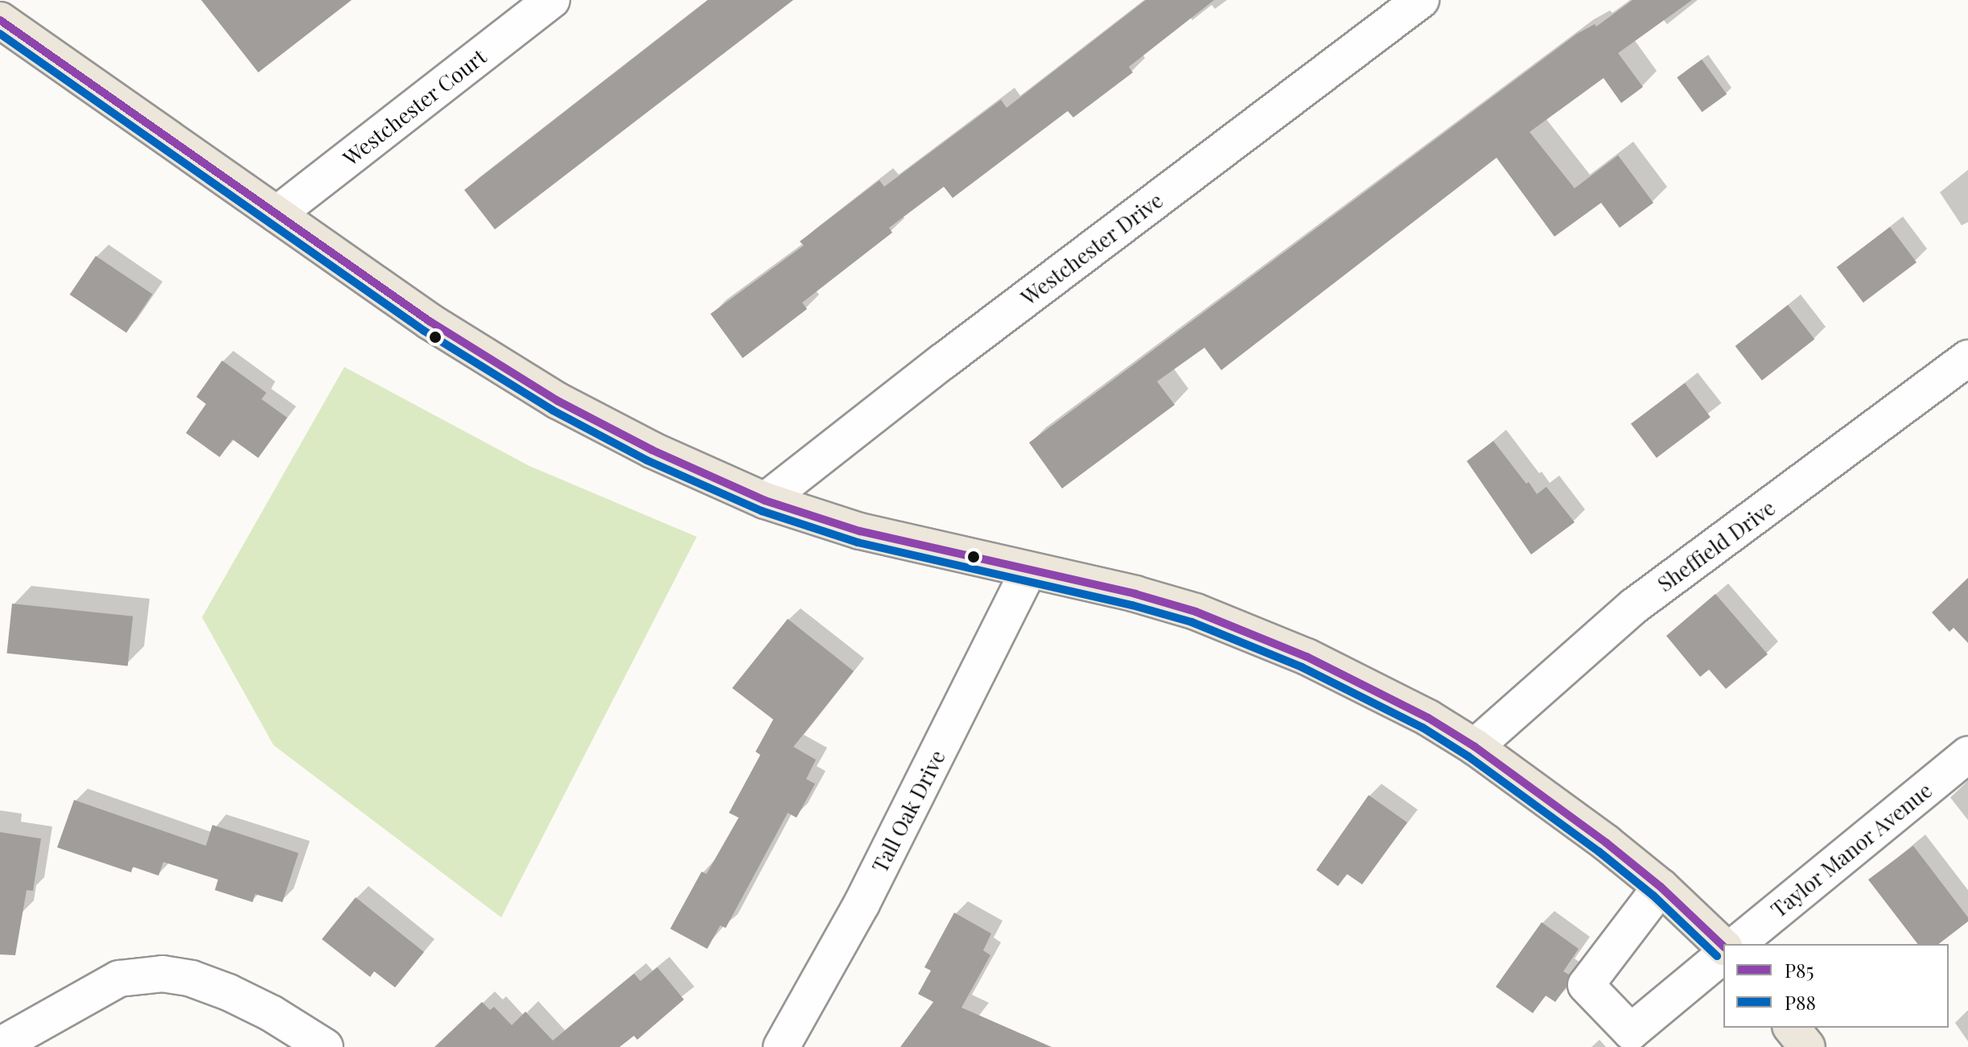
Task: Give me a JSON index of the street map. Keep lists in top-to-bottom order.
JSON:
{
  "streets": {
    "street": [
      "Westchester Court",
      "Westchester Drive",
      "Sheffield Drive",
      "Tall Oak Drive",
      "Taylor Manor Avenue"
    ]
  },
  "lines": ["transit line P85", "transit line P88"],
  "legend": ["P85", "P88"]
}
